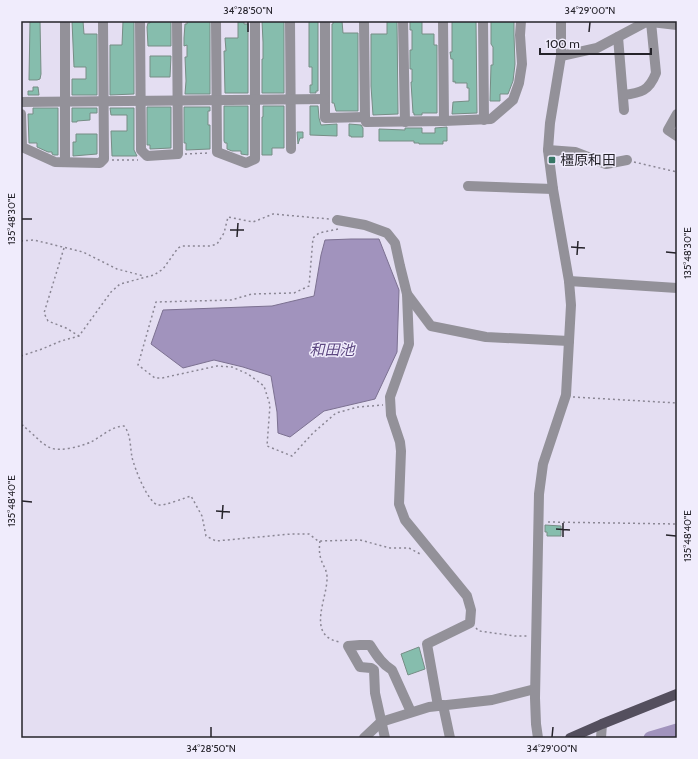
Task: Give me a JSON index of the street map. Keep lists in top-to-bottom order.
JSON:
{
  "water": ["和田池"],
  "places": {
    "transit": ["橿原和田"]
  },
  "scale_bar": "100 m",
  "coordinates": [
    "34°28'50\"N",
    "34°29'00\"N",
    "135°48'30\"E",
    "135°48'40\"E"
  ]
}
